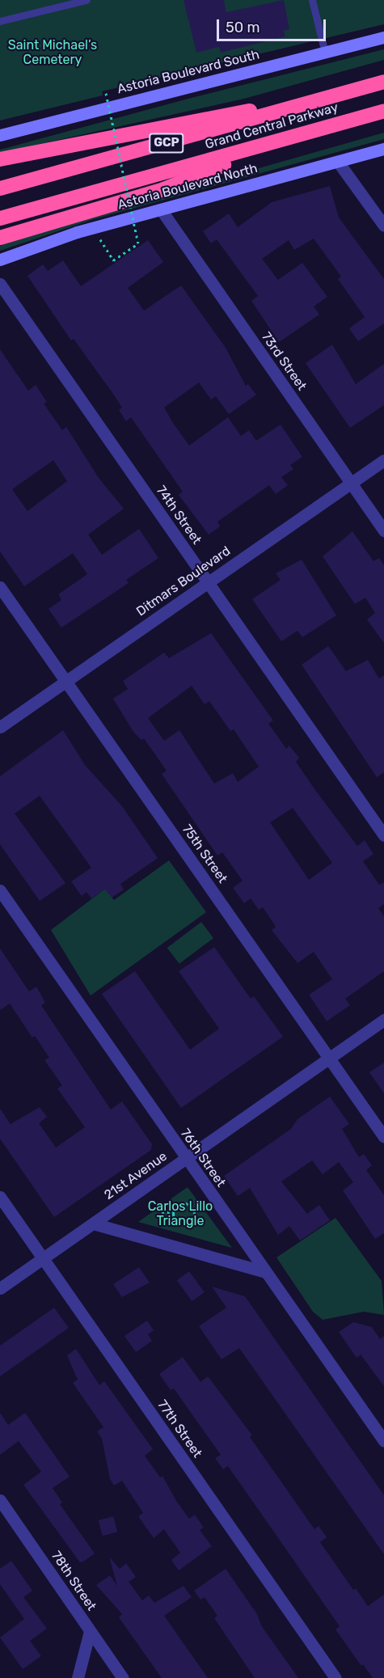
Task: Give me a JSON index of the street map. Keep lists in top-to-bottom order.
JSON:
{
  "streets": {
    "highway": ["Grand Central Parkway", "GCP"],
    "main road": ["Astoria Boulevard South", "Astoria Boulevard North"],
    "street": [
      "73rd Street",
      "74th Street",
      "Ditmars Boulevard",
      "75th Street",
      "76th Street",
      "21st Avenue",
      "77th Street",
      "78th Street"
    ]
  },
  "crossings": [
    ["Astoria Boulevard North", "73rd Street"],
    ["73rd Street", "Ditmars Boulevard"],
    ["74th Street", "Ditmars Boulevard"],
    ["Ditmars Boulevard", "75th Street"],
    ["75th Street", "21st Avenue"],
    ["76th Street", "21st Avenue"],
    ["21st Avenue", "77th Street"]
  ],
  "parks": ["Saint Michael’s Cemetery", "Carlos Lillo Triangle"],
  "scale_bar": "50 m"
}
